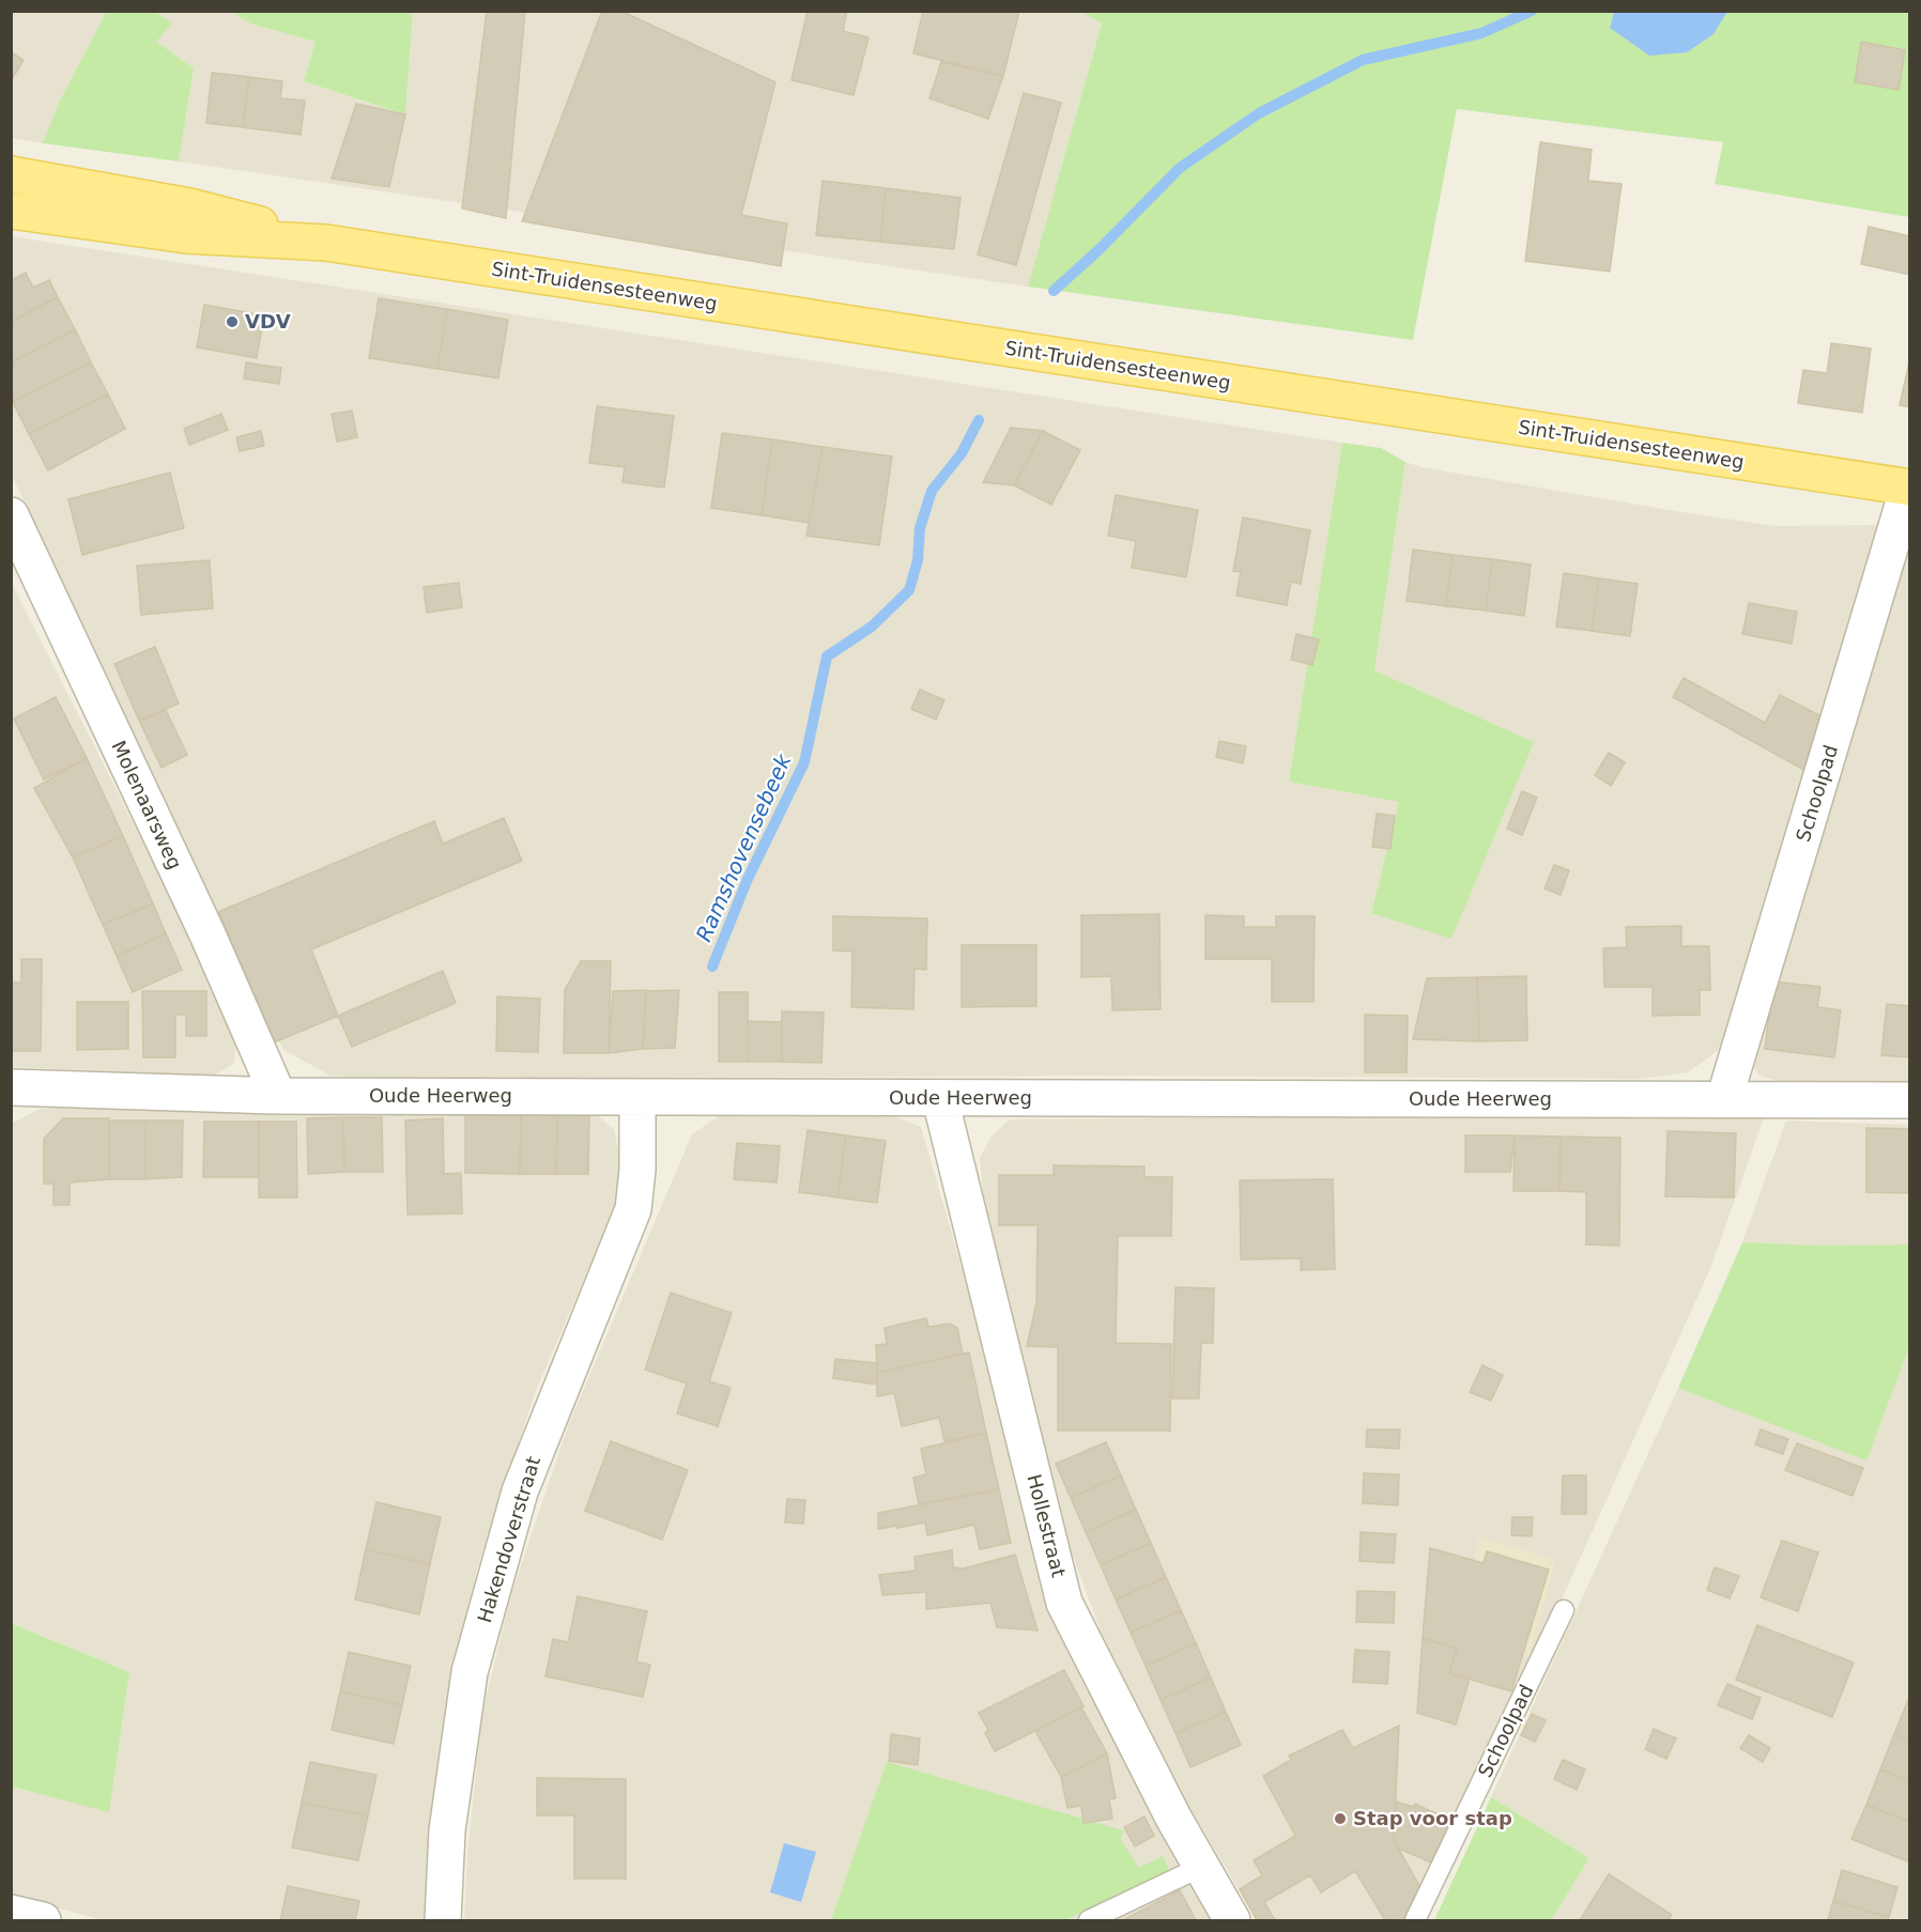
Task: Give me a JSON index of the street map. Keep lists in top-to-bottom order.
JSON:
{
  "streets": {
    "main road": ["Sint-Truidensesteenweg"],
    "street": [
      "Schoolpad",
      "Molenaarsweg",
      "Oude Heerweg",
      "Hollestraat",
      "Hakendoverstraat"
    ]
  },
  "crossings": [
    ["Sint-Truidensesteenweg", "Schoolpad"],
    ["Schoolpad", "Oude Heerweg"],
    ["Molenaarsweg", "Oude Heerweg"],
    ["Oude Heerweg", "Hollestraat"],
    ["Oude Heerweg", "Hakendoverstraat"]
  ],
  "water": ["Ramshovensebeek"],
  "places": ["VDV", "Stap voor stap"]
}
